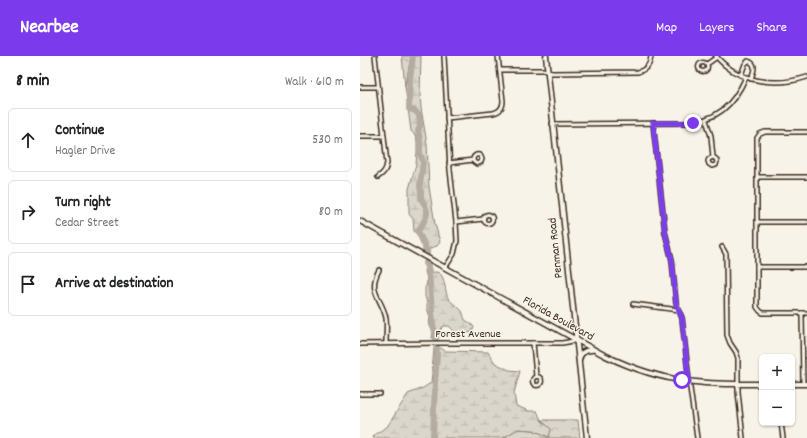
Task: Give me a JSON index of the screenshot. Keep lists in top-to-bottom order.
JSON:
{
  "streets": {
    "street": ["Penman Road", "Florida Boulevard", "Forest Avenue"]
  },
  "crossings": [
    ["Penman Road", "Florida Boulevard"],
    ["Penman Road", "Forest Avenue"],
    ["Florida Boulevard", "Forest Avenue"]
  ],
  "page": {
    "header": "Nearbee",
    "nav": ["Map", "Layers", "Share"],
    "heading": ["8 min", "Walk · 610 m"],
    "list": [
      ["Continue", "Hagler Drive", "530 m"],
      ["Turn right", "Cedar Street", "80 m"],
      "Arrive at destination"
    ],
    "map_buttons": ["+", "−"]
  }
}
